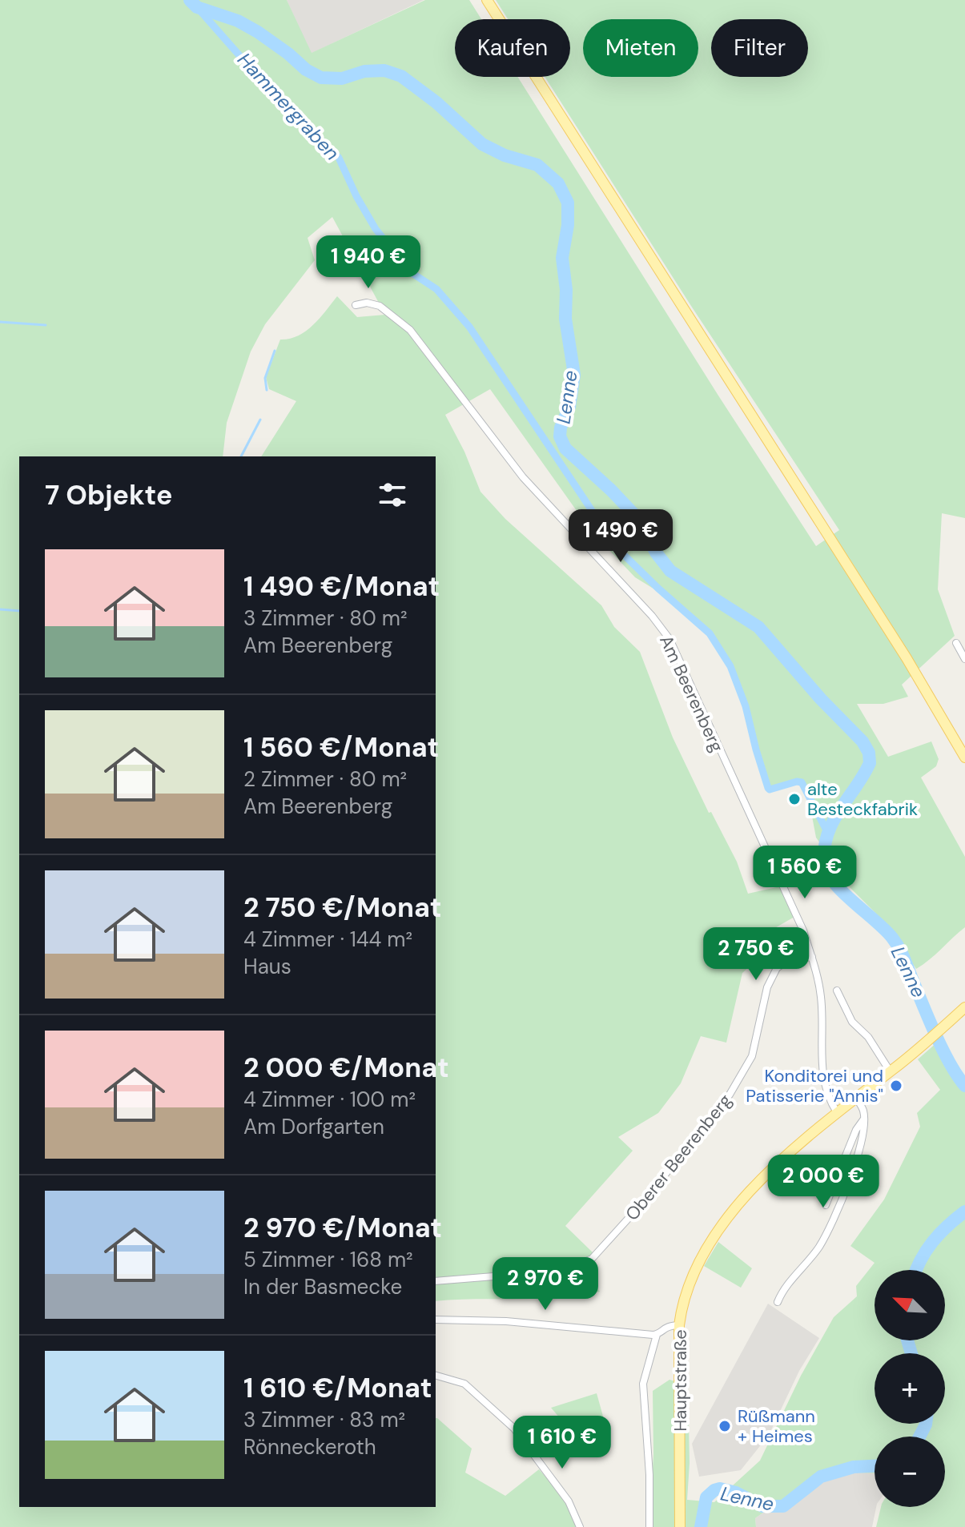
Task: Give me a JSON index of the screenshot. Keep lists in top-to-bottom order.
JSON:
{
  "streets": {
    "main road": ["Hauptstraße"],
    "street": ["Am Beerenberg", "Oberer Beerenberg"]
  },
  "crossings": [
    ["Am Beerenberg", "Oberer Beerenberg"],
    ["Am Beerenberg", "Hauptstraße"]
  ],
  "water": ["Hammergraben", "Lenne"],
  "places": ["alte Besteckfabrik", "Konditorei und Patisserie \"Annis\"", "Rüßmann + Heimes"],
  "north": "top left",
  "page": {
    "chip": ["Kaufen", "Mieten", "Filter"],
    "price": [
      "1 940 €",
      "1 490 €",
      "1 560 €",
      "2 750 €",
      "2 000 €",
      "2 970 €",
      "1 610 €"
    ],
    "heading": "7 Objekte",
    "list": [
      {
        "name": "1 490 €/Monat",
        "note": "3 Zimmer · 80 m² · Am Beerenberg"
      },
      {
        "name": "1 560 €/Monat",
        "note": "2 Zimmer · 80 m² · Am Beerenberg"
      },
      {
        "name": "2 750 €/Monat",
        "note": "4 Zimmer · 144 m² · Haus"
      },
      {
        "name": "2 000 €/Monat",
        "note": "4 Zimmer · 100 m² · Am Dorfgarten"
      },
      {
        "name": "2 970 €/Monat",
        "note": "5 Zimmer · 168 m² · In der Basmecke"
      },
      {
        "name": "1 610 €/Monat",
        "note": "3 Zimmer · 83 m² · Rönneckeroth"
      }
    ],
    "map_buttons": ["+", "−"]
  }
}
